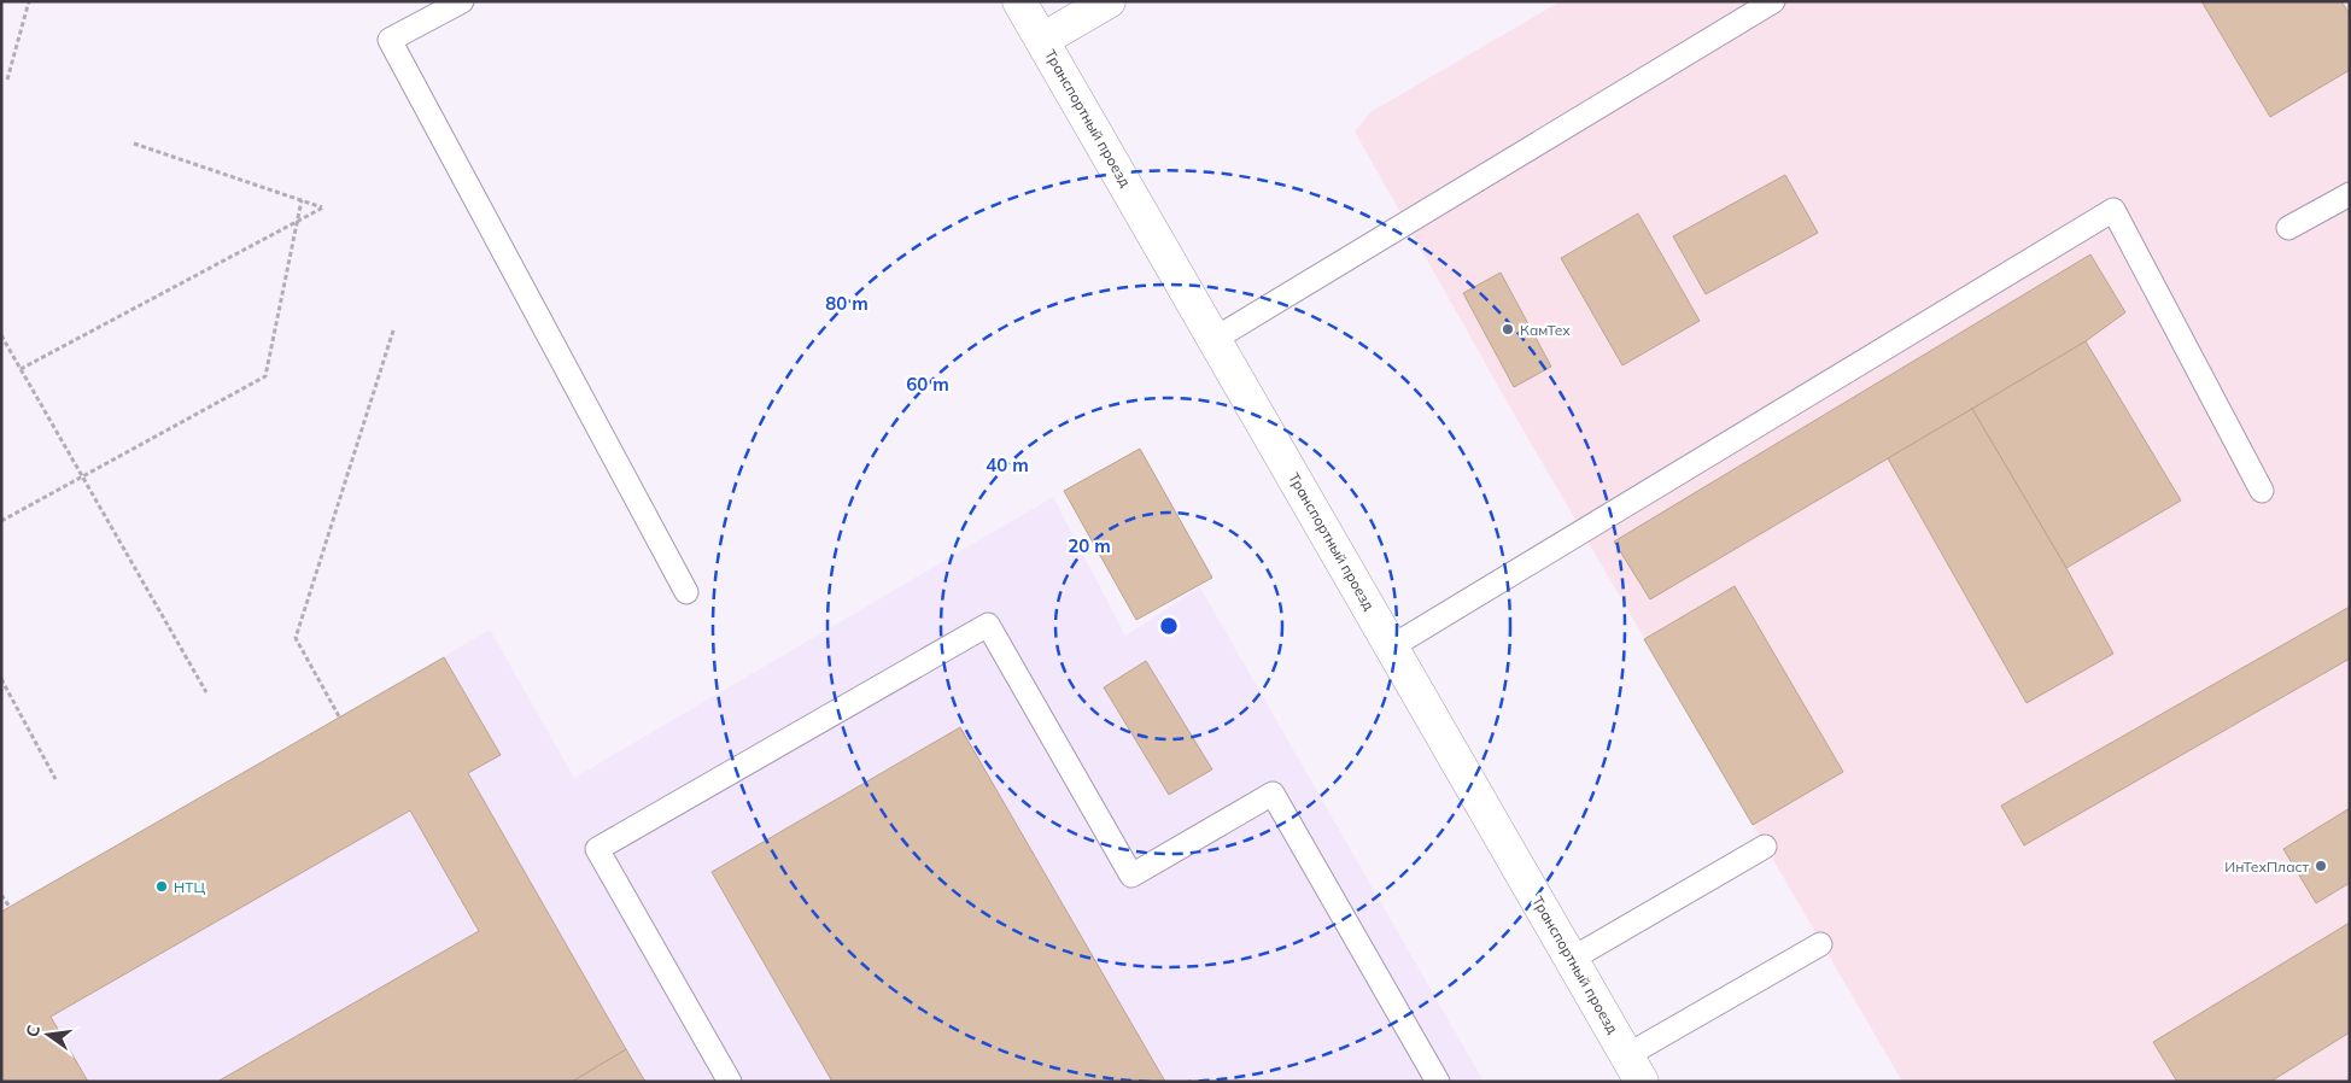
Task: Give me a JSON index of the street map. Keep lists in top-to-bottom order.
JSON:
{
  "streets": {
    "street": ["Транспортный проезд"]
  },
  "places": ["КамТех", "ИнТехПласт", "НТЦ"],
  "north": "left",
  "rings": [
    "80 m",
    "60 m",
    "40 m",
    "20 m"
  ]
}
